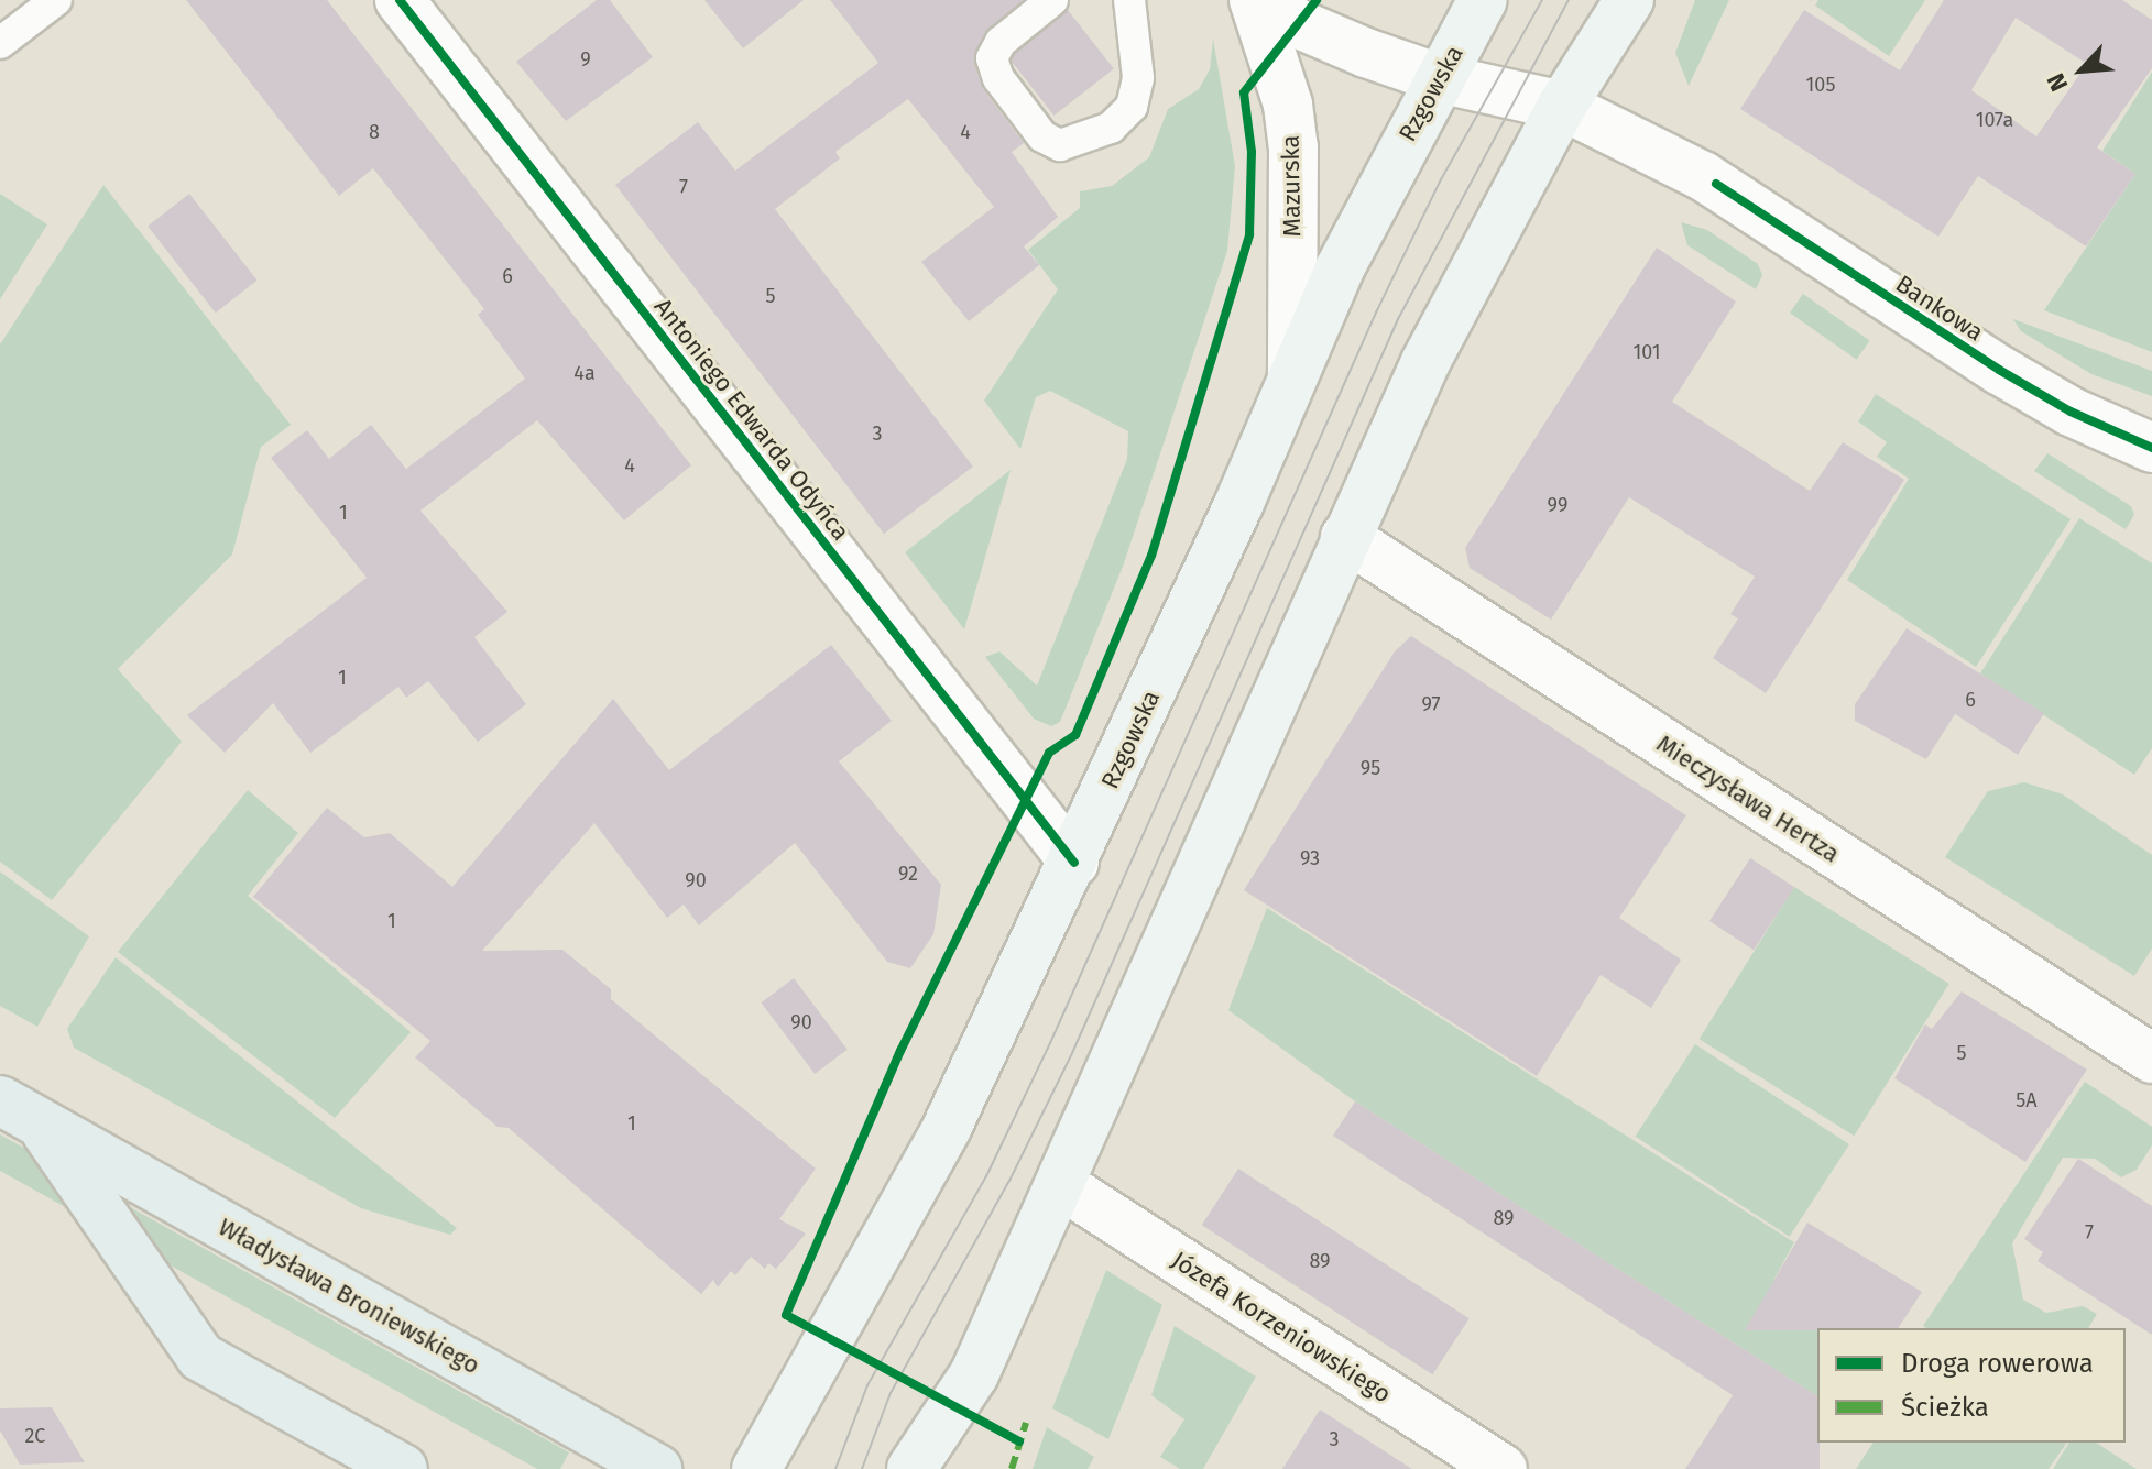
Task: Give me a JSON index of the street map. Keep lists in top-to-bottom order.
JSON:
{
  "streets": {
    "main road": ["Rzgowska", "Władysława Broniewskiego"],
    "street": [
      "Mazurska",
      "Bankowa",
      "Antoniego Edwarda Odyńca",
      "Mieczysława Hertza",
      "Józefa Korzeniowskiego"
    ]
  },
  "crossings": [
    ["Rzgowska", "Mazurska"],
    ["Rzgowska", "Bankowa"],
    ["Rzgowska", "Antoniego Edwarda Odyńca"]
  ],
  "house_numbers": [
    "9",
    "105",
    "107a",
    "8",
    "4",
    "7",
    "6",
    "5",
    "101",
    "4a",
    "3",
    "4",
    "99",
    "1",
    "1",
    "6",
    "97",
    "95",
    "93",
    "92",
    "90",
    "1",
    "90",
    "5",
    "5A",
    "1",
    "89",
    "7",
    "89",
    "2C",
    "3"
  ],
  "legend": ["Droga rowerowa", "Ścieżka"],
  "north": "bottom left"
}
